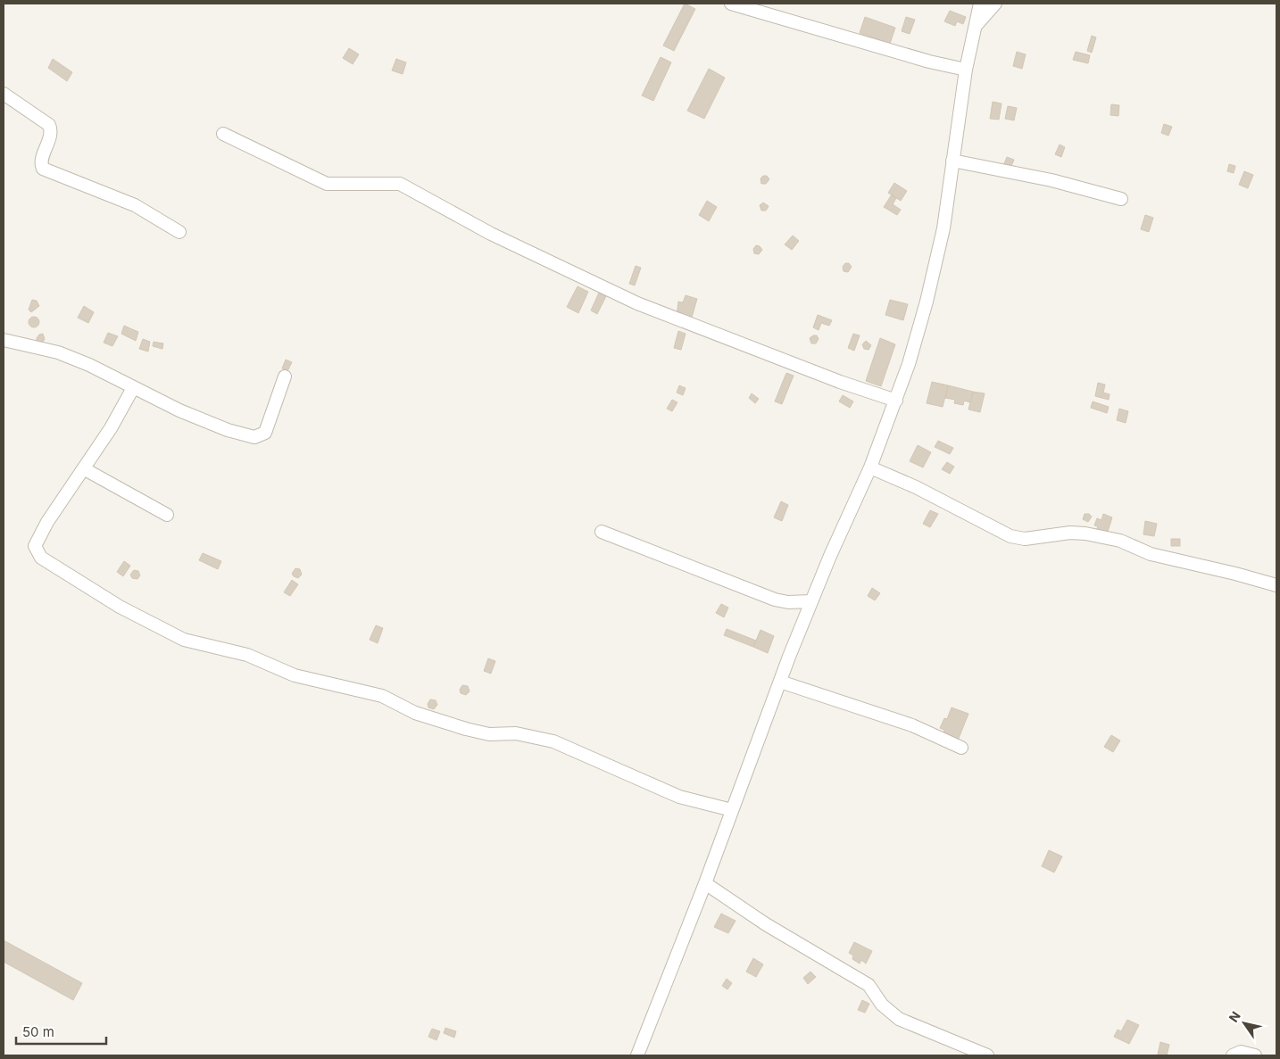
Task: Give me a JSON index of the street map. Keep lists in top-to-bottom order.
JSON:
{
  "scale_bar": "50 m",
  "north": "top left"
}
